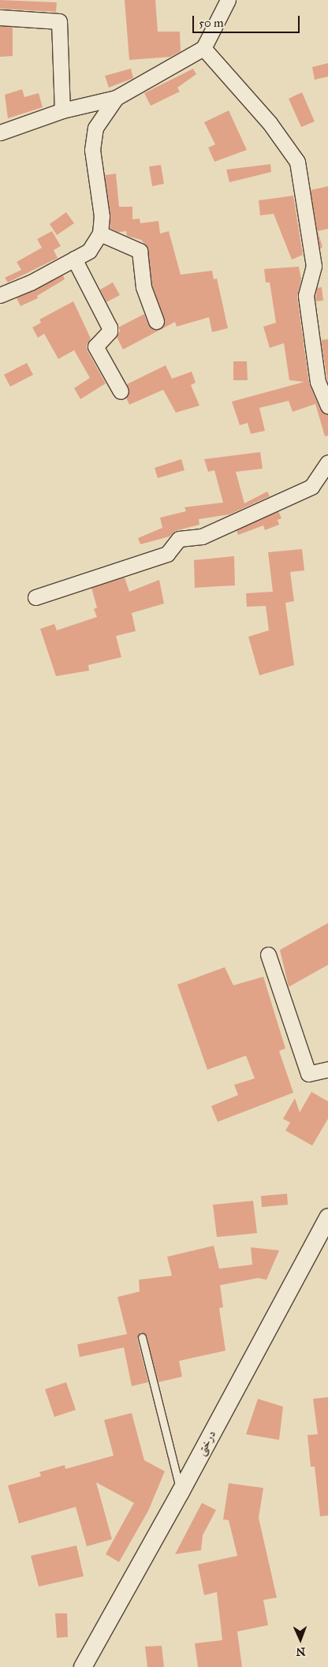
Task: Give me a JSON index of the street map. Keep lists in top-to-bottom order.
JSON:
{
  "streets": {
    "street": ["درختی"]
  },
  "scale_bar": "50 m",
  "north": "bottom"
}
